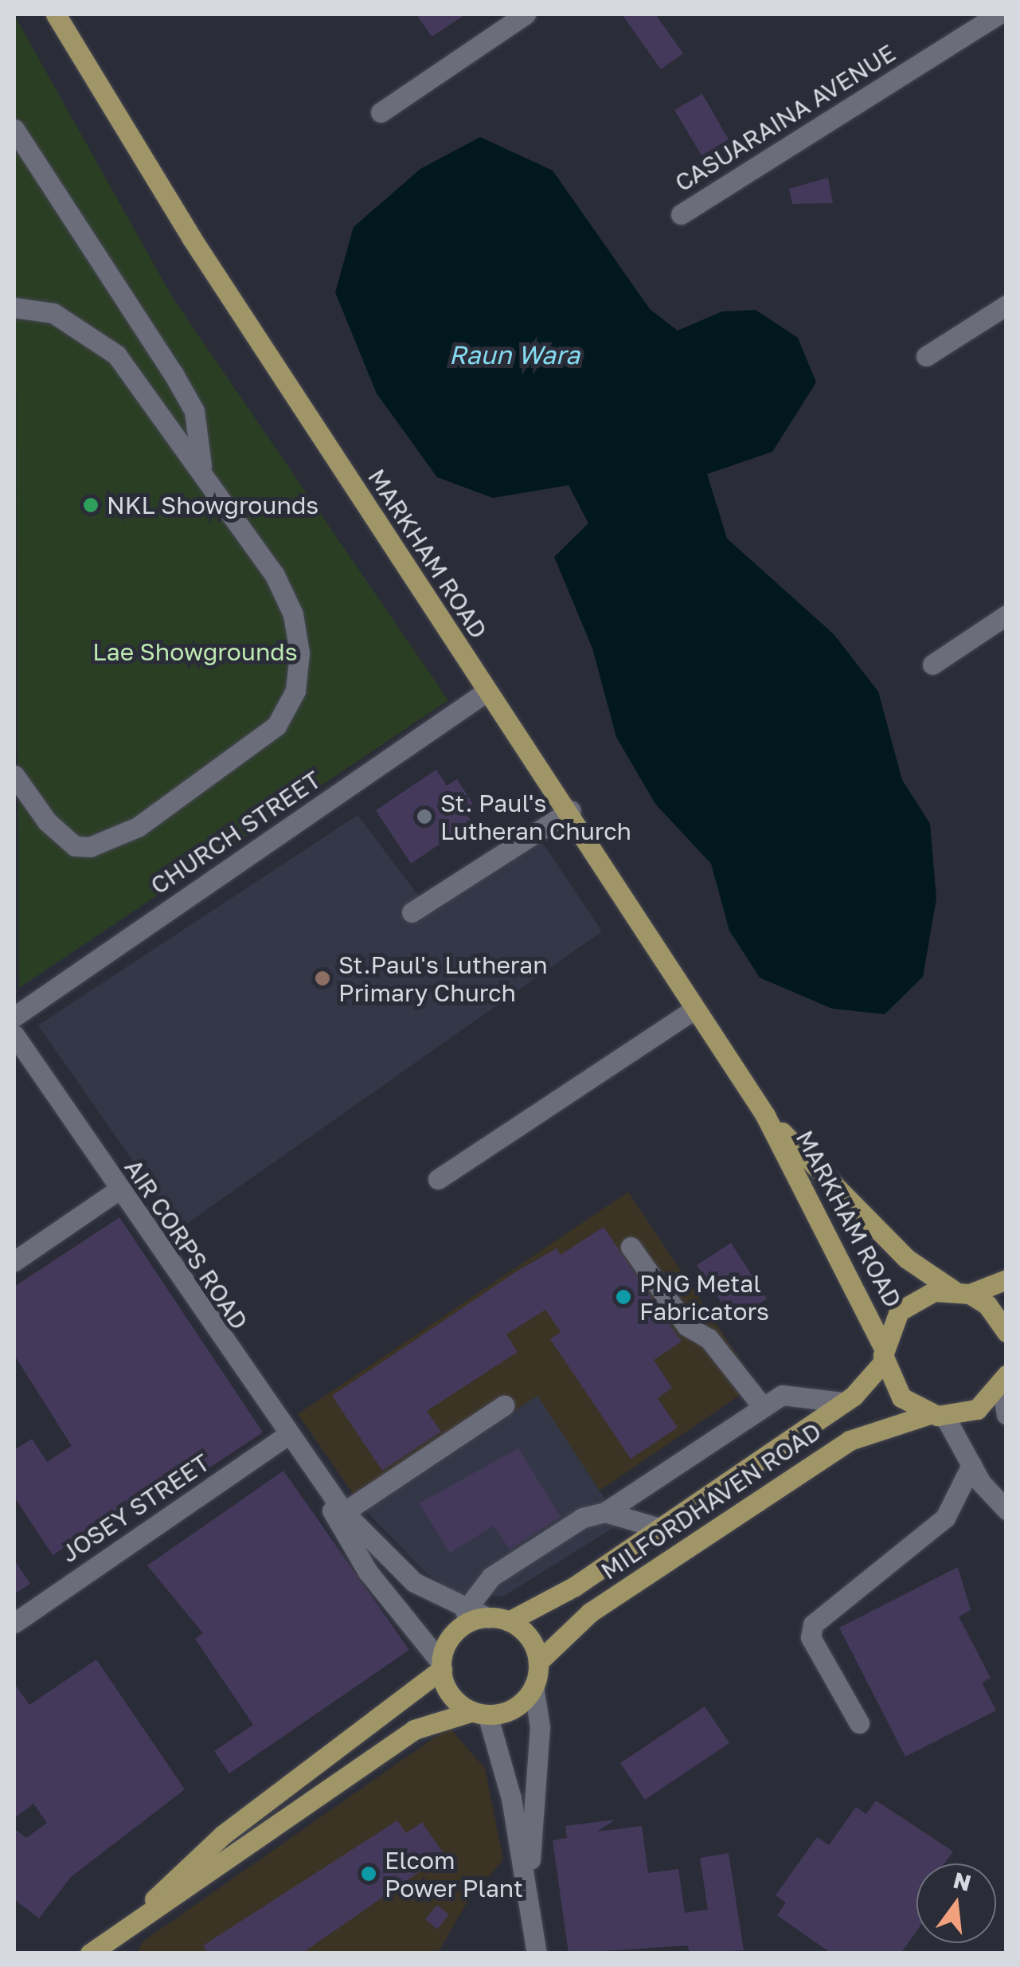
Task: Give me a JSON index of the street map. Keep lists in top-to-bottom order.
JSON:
{
  "streets": {
    "main road": ["MARKHAM ROAD", "MILFORDHAVEN ROAD"],
    "street": [
      "CASUARAINA AVENUE",
      "CHURCH STREET",
      "AIR CORPS ROAD",
      "JOSEY STREET"
    ]
  },
  "crossings": [
    ["MARKHAM ROAD", "CHURCH STREET"],
    ["MARKHAM ROAD", "MILFORDHAVEN ROAD"],
    ["AIR CORPS ROAD", "MILFORDHAVEN ROAD"],
    ["AIR CORPS ROAD", "JOSEY STREET"]
  ],
  "water": ["Raun Wara"],
  "parks": ["Lae Showgrounds"],
  "places": [
    "NKL Showgrounds",
    "St. Paul's Lutheran Church",
    "St.Paul's Lutheran Primary Church",
    "PNG Metal Fabricators",
    "Elcom Power Plant"
  ],
  "north": "top"
}
